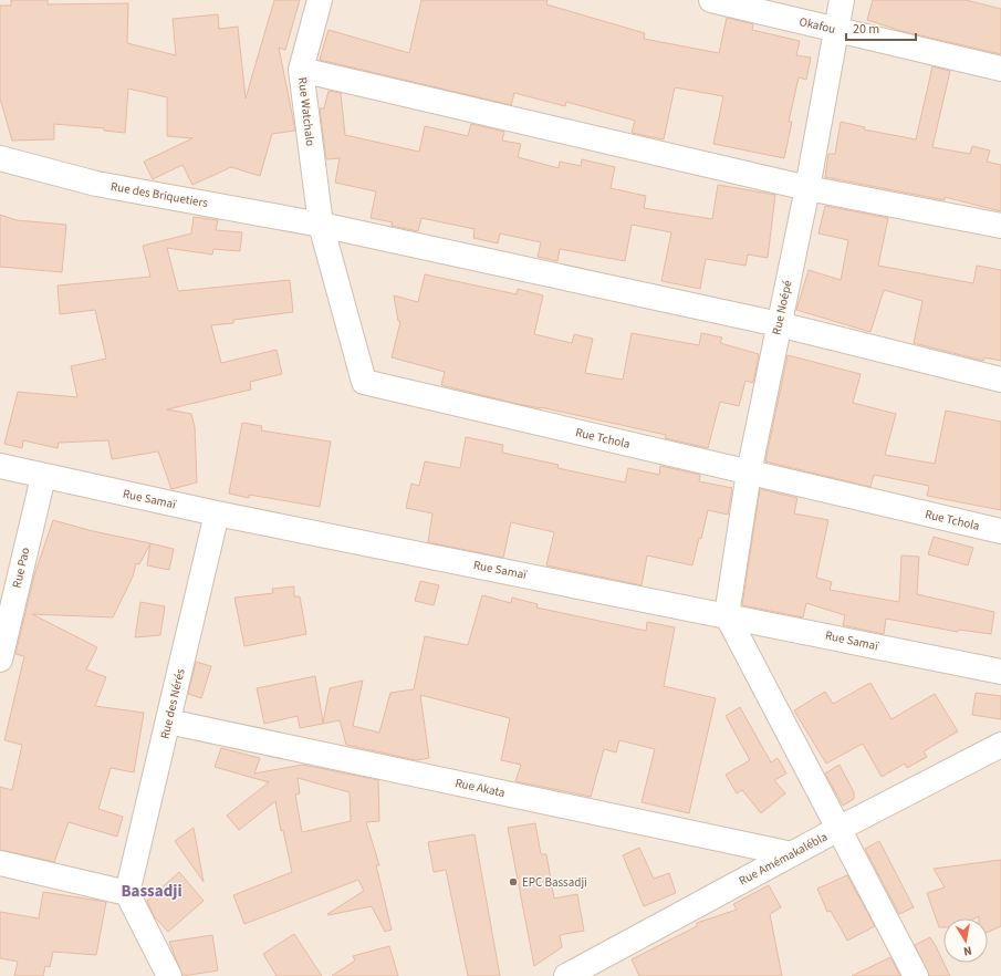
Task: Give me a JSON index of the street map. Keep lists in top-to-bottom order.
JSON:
{
  "streets": {
    "street": [
      "Okafou",
      "Rue Watchalo",
      "Rue des Briquetiers",
      "Rue Noépé",
      "Rue Tchola",
      "Rue Samaï",
      "Rue Pao",
      "Rue des Nérés",
      "Rue Akata",
      "Rue Amémakalébla"
    ]
  },
  "crossings": [
    ["Okafou", "Rue Noépé"],
    ["Rue Watchalo", "Rue des Briquetiers"],
    ["Rue Watchalo", "Rue Tchola"],
    ["Rue des Briquetiers", "Rue Noépé"],
    ["Rue des Briquetiers", "Rue Tchola"],
    ["Rue Noépé", "Rue Tchola"],
    ["Rue Noépé", "Rue Samaï"],
    ["Rue Samaï", "Rue Pao"],
    ["Rue Samaï", "Rue des Nérés"],
    ["Rue des Nérés", "Rue Akata"],
    ["Rue Akata", "Rue Amémakalébla"]
  ],
  "districts": ["Bassadji"],
  "places": ["EPC Bassadji"],
  "scale_bar": "20 m",
  "north": "bottom"
}
